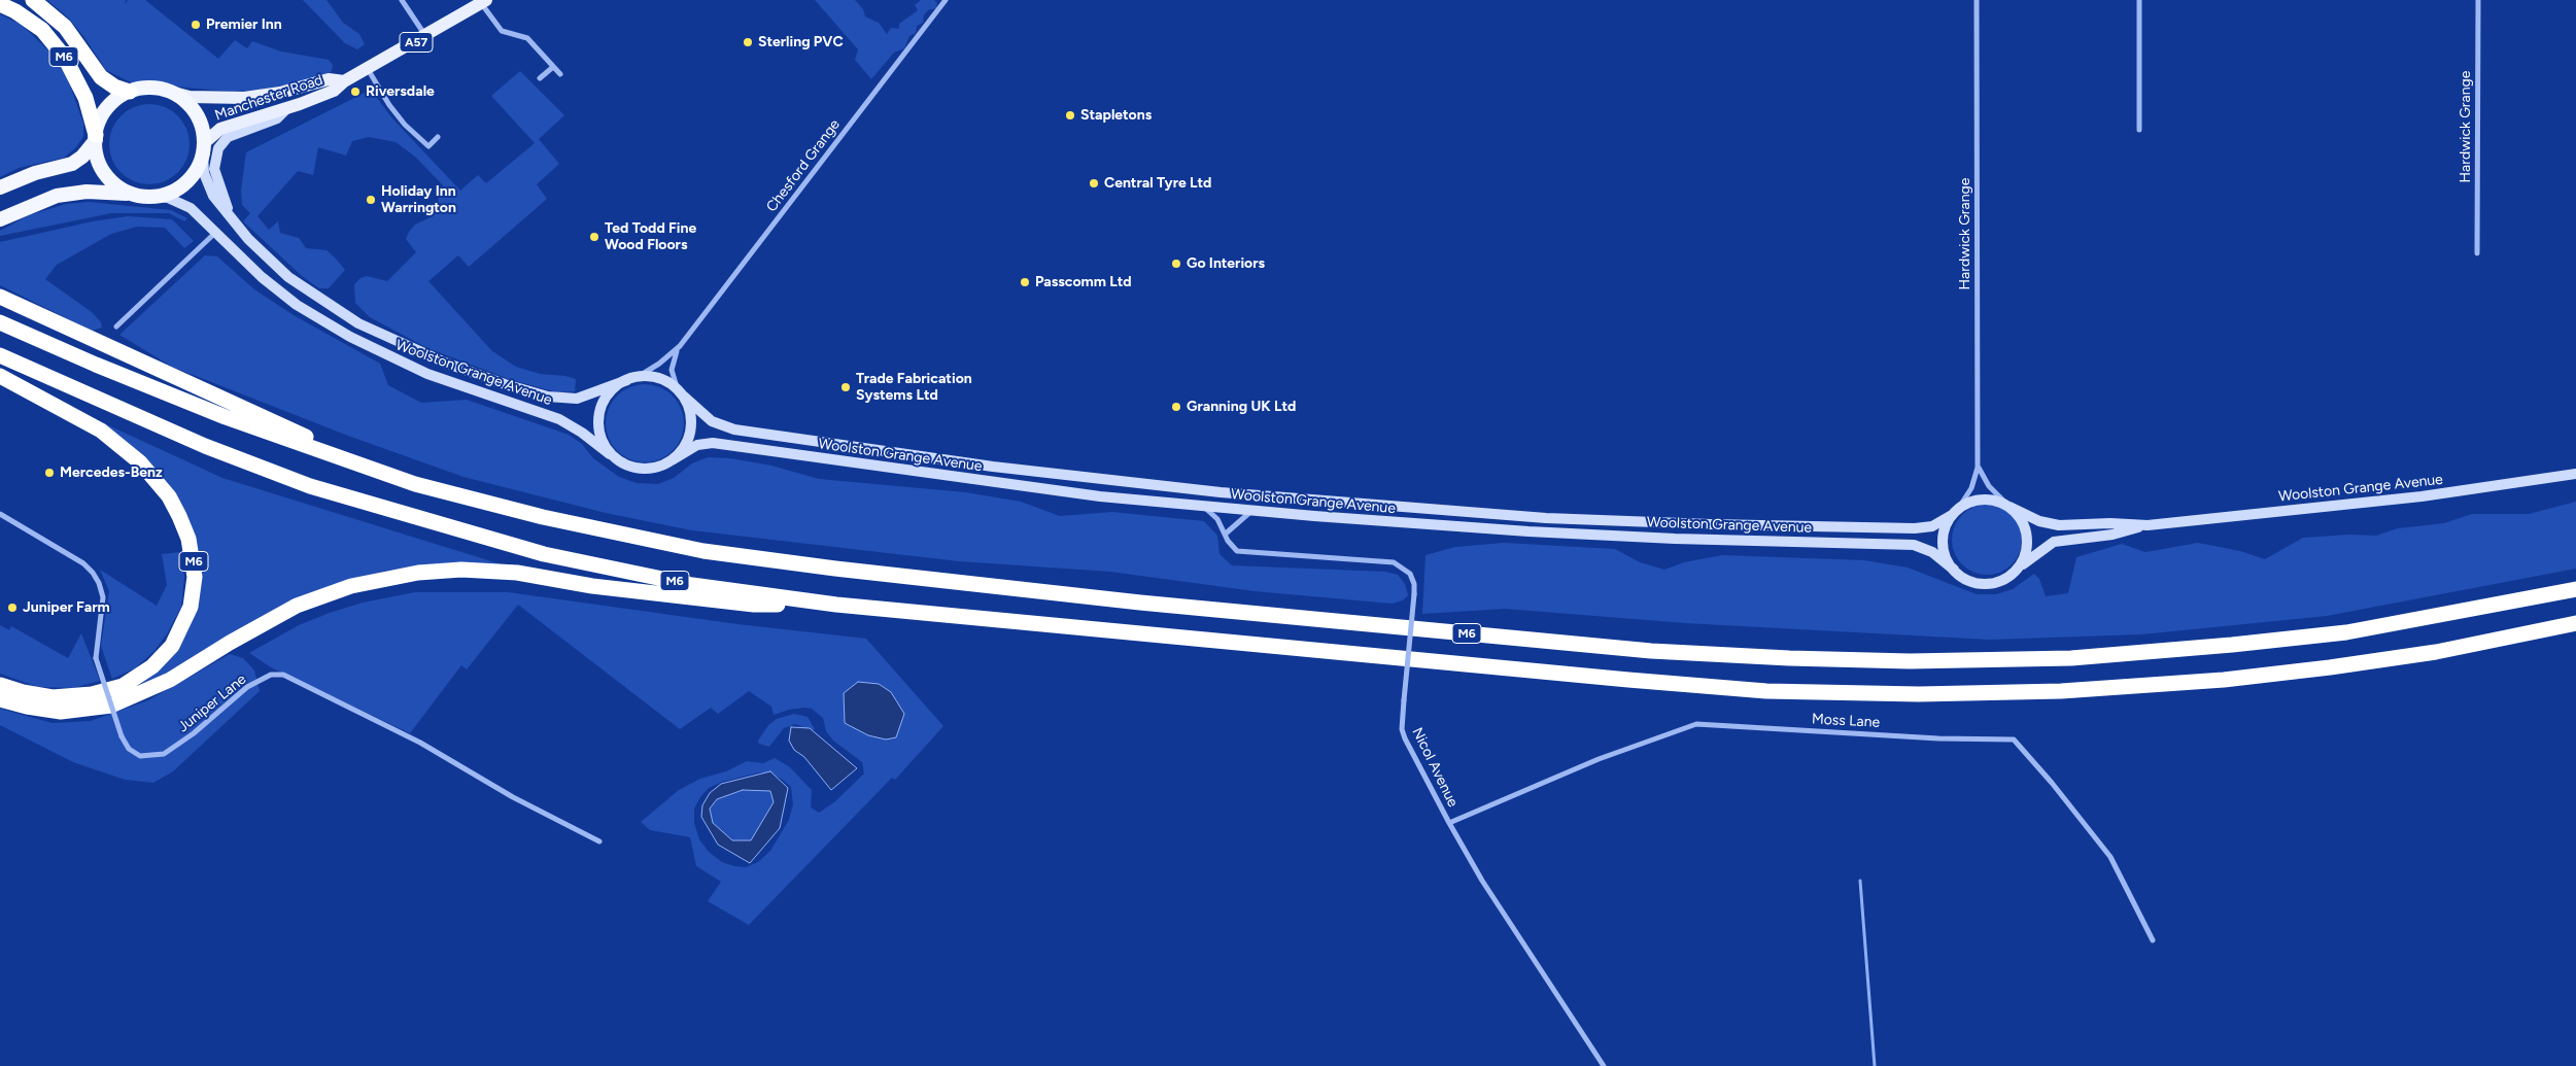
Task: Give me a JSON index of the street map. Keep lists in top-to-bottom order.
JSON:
{
  "streets": {
    "highway": ["A57", "M6"],
    "main road": ["Manchester Road", "Woolston Grange Avenue"],
    "street": [
      "Hardwick Grange",
      "Chesford Grange",
      "Juniper Lane",
      "Moss Lane",
      "Nicol Avenue"
    ]
  },
  "crossings": [
    ["A57", "M6"],
    ["A57", "Manchester Road"],
    ["A57", "Woolston Grange Avenue"],
    ["M6", "Manchester Road"],
    ["M6", "Woolston Grange Avenue"],
    ["Manchester Road", "Woolston Grange Avenue"],
    ["Hardwick Grange", "Woolston Grange Avenue"],
    ["Chesford Grange", "Woolston Grange Avenue"],
    ["Woolston Grange Avenue", "Nicol Avenue"],
    ["Moss Lane", "Nicol Avenue"]
  ],
  "places": [
    "Premier Inn",
    "Sterling PVC",
    "Riversdale",
    "Stapletons",
    "Central Tyre Ltd",
    "Holiday Inn Warrington",
    "Ted Todd Fine Wood Floors",
    "Go Interiors",
    "Passcomm Ltd",
    "Trade Fabrication Systems Ltd",
    "Granning UK Ltd",
    "Mercedes-Benz",
    "Juniper Farm"
  ]
}
